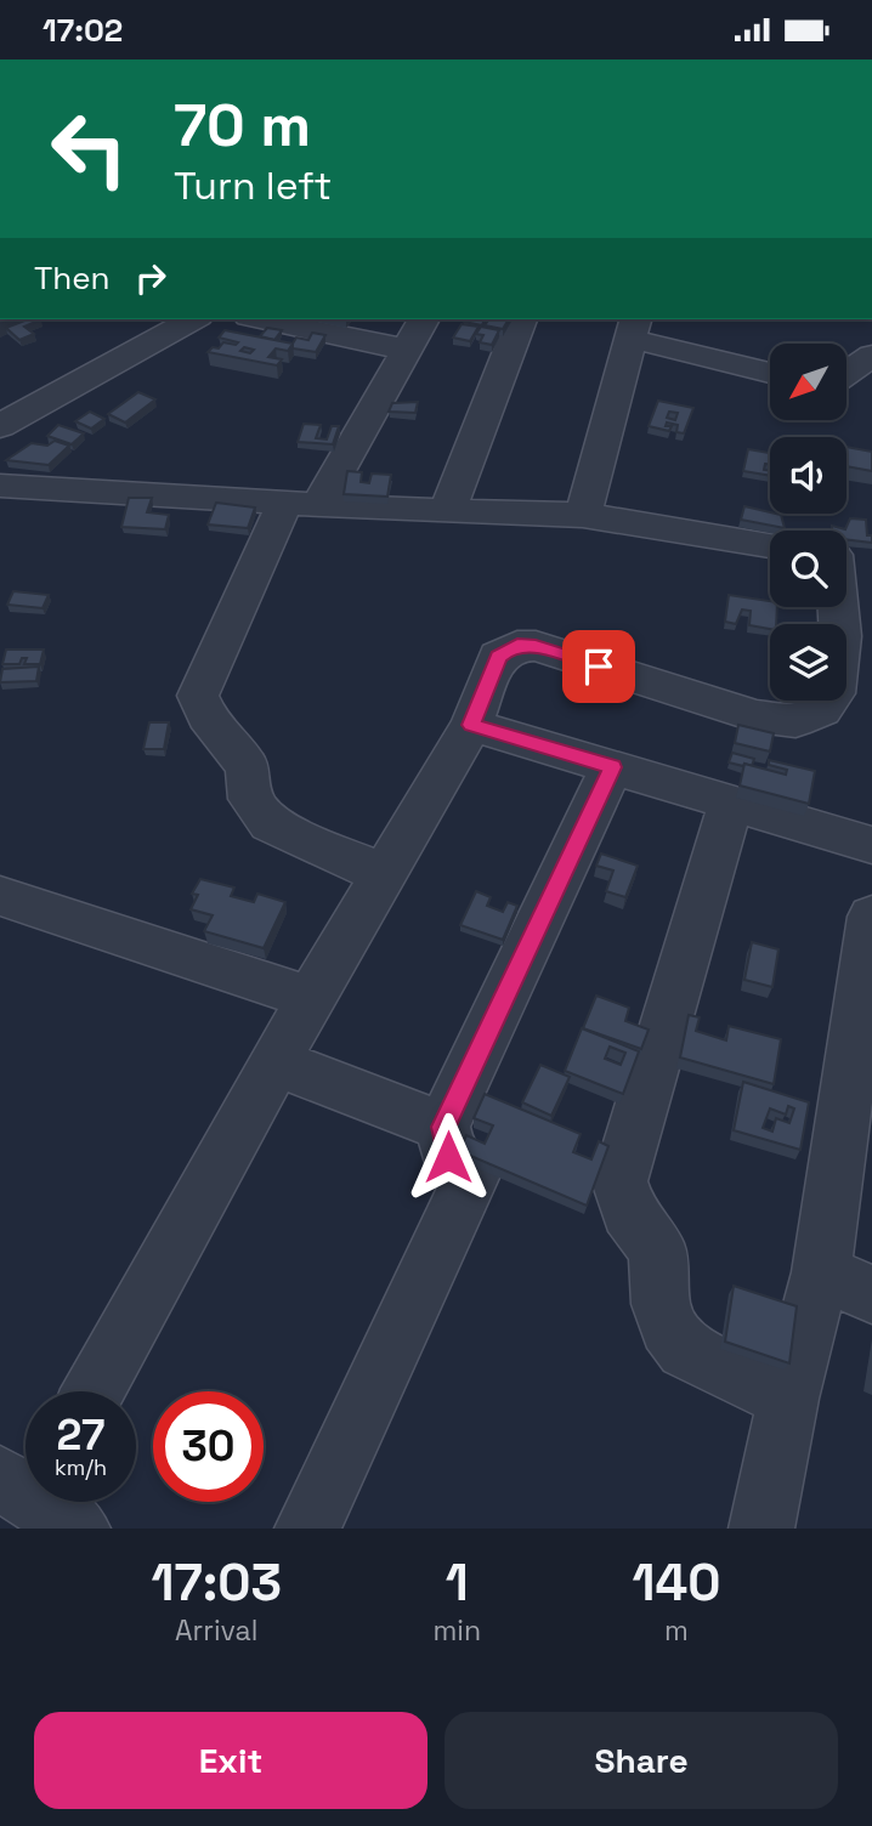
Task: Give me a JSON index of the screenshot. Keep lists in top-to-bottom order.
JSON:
{
  "north": "bottom left",
  "page": {
    "status": "17:02",
    "turn": ["70 m", "Turn left"],
    "then": "Then",
    "speed": "27 km/h",
    "limit": "30",
    "eta": [
      "17:03",
      "Arrival",
      "1",
      "min",
      "140",
      "m"
    ],
    "buttons": ["Exit", "Share"]
  }
}
